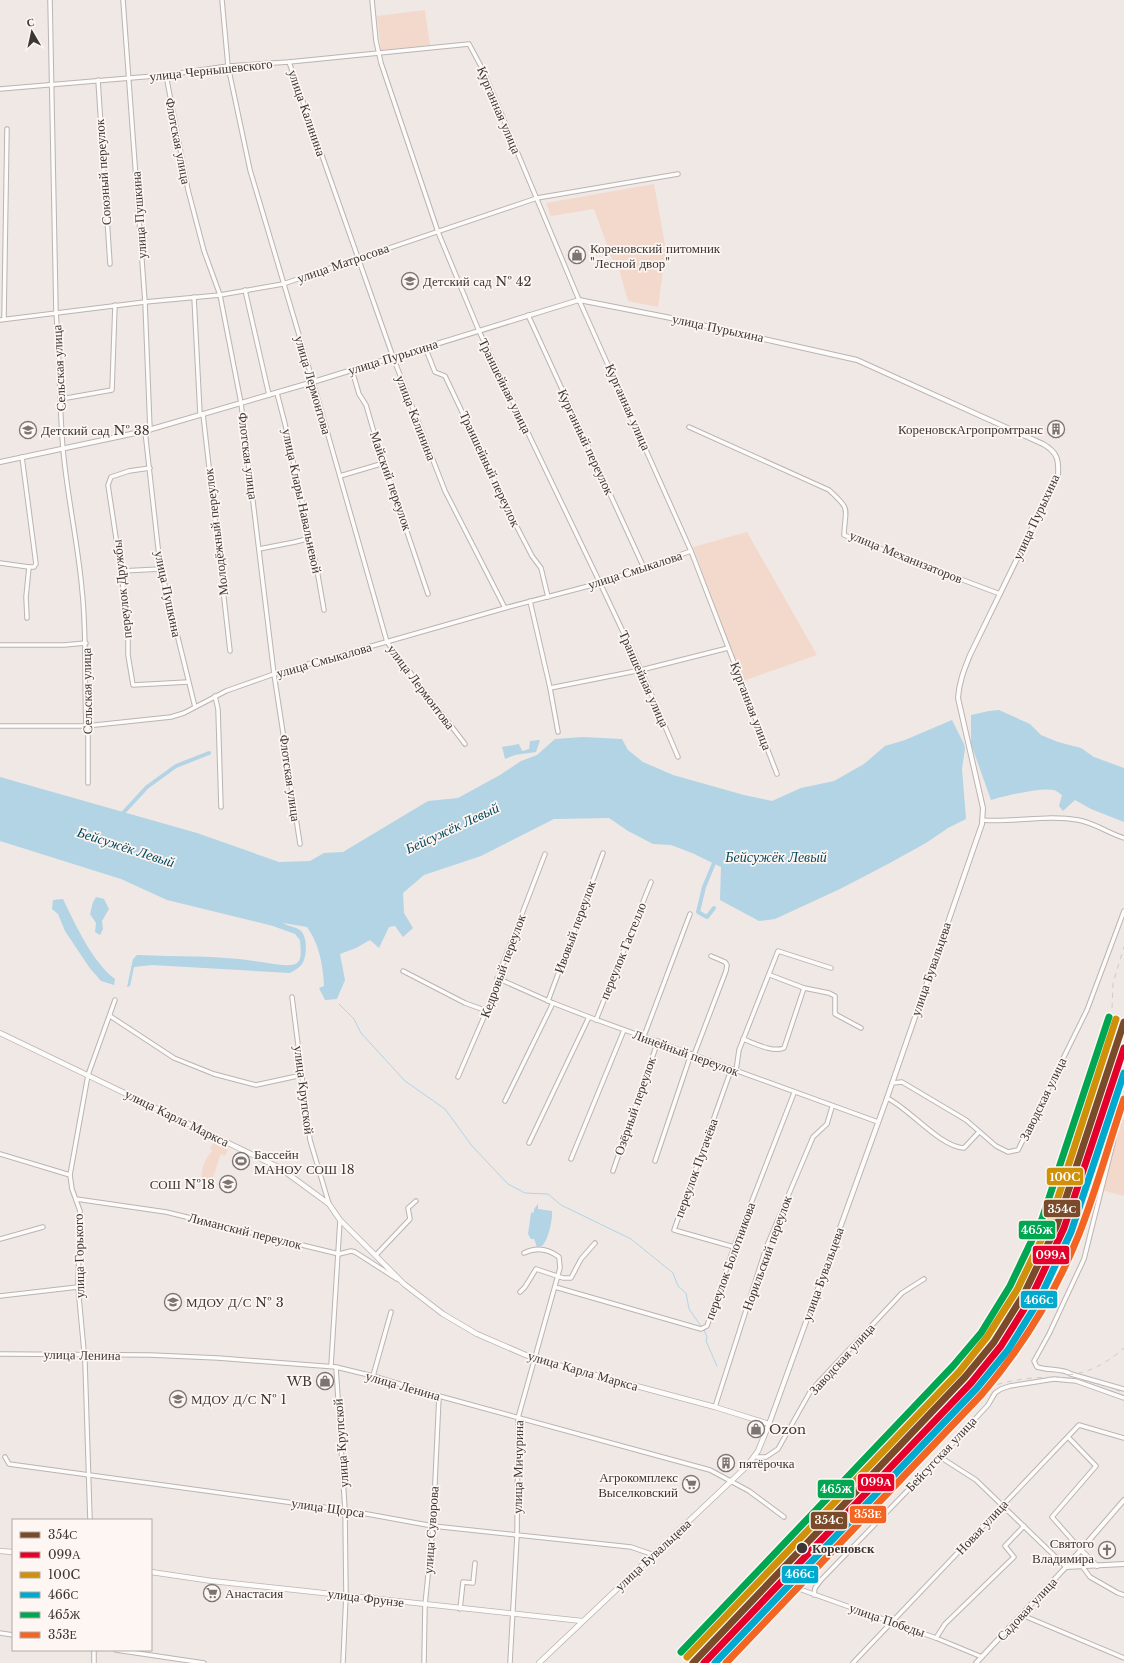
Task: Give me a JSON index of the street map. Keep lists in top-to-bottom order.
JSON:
{
  "streets": {
    "main road": ["улица Бувальцева", "улица Карла Маркса", "улица Фрунзе"],
    "street": [
      "улица Чернышевского",
      "Курганная улица",
      "улица Калинина",
      "Флотская улица",
      "Союзный переулок",
      "улица Пушкина",
      "улица Матросова",
      "улица Пурыхина",
      "Сельская улица",
      "улица Лермонтова",
      "Траншейная улица",
      "Курганный переулок",
      "Траншейный переулок",
      "Майский переулок",
      "улица Клары Навальневой",
      "Молодёжный переулок",
      "улица Механизаторов",
      "улица Смыкалова",
      "переулок Дружбы",
      "Ивовый переулок",
      "переулок Гастелло",
      "Кедровый переулок",
      "Линейный переулок",
      "улица Крупской",
      "Заводская улица",
      "Озёрный переулок",
      "переулок Пугачёва",
      "Лиманский переулок",
      "Норильский переулок",
      "улица Горького",
      "переулок Болотникова",
      "улица Ленина",
      "Бейсугская улица",
      "улица Мичурина",
      "улица Щорса",
      "Новая улица",
      "улица Суворова",
      "Садовая улица",
      "улица Победы"
    ]
  },
  "crossings": [
    ["улица Чернышевского", "Курганная улица"],
    ["улица Чернышевского", "улица Калинина"],
    ["улица Чернышевского", "Флотская улица"],
    ["улица Чернышевского", "Союзный переулок"],
    ["улица Чернышевского", "улица Пушкина"],
    ["улица Чернышевского", "Сельская улица"],
    ["улица Чернышевского", "улица Лермонтова"],
    ["улица Чернышевского", "Траншейная улица"],
    ["Курганная улица", "улица Матросова"],
    ["Курганная улица", "улица Пурыхина"],
    ["Курганная улица", "улица Смыкалова"],
    ["улица Калинина", "улица Матросова"],
    ["улица Калинина", "улица Пурыхина"],
    ["улица Калинина", "улица Смыкалова"],
    ["Флотская улица", "улица Матросова"],
    ["Флотская улица", "улица Пурыхина"],
    ["Флотская улица", "улица Смыкалова"],
    ["улица Пушкина", "улица Матросова"],
    ["улица Пушкина", "улица Пурыхина"],
    ["улица Пушкина", "улица Смыкалова"],
    ["улица Пушкина", "переулок Дружбы"],
    ["улица Матросова", "Сельская улица"],
    ["улица Матросова", "улица Лермонтова"],
    ["улица Матросова", "Траншейная улица"],
    ["улица Матросова", "Молодёжный переулок"],
    ["улица Пурыхина", "Сельская улица"],
    ["улица Пурыхина", "улица Лермонтова"],
    ["улица Пурыхина", "Траншейная улица"],
    ["улица Пурыхина", "Курганный переулок"],
    ["улица Пурыхина", "Траншейный переулок"],
    ["улица Пурыхина", "Майский переулок"],
    ["улица Пурыхина", "улица Клары Навальневой"],
    ["улица Пурыхина", "Молодёжный переулок"],
    ["улица Пурыхина", "улица Механизаторов"],
    ["улица Пурыхина", "улица Бувальцева"],
    ["Сельская улица", "улица Смыкалова"],
    ["улица Лермонтова", "улица Смыкалова"],
    ["Траншейная улица", "улица Смыкалова"],
    ["Курганный переулок", "улица Смыкалова"],
    ["Траншейный переулок", "улица Смыкалова"],
    ["Ивовый переулок", "Линейный переулок"],
    ["переулок Гастелло", "Линейный переулок"],
    ["Кедровый переулок", "Линейный переулок"],
    ["улица Бувальцева", "Линейный переулок"],
    ["улица Бувальцева", "Заводская улица"],
    ["улица Бувальцева", "улица Карла Маркса"],
    ["улица Бувальцева", "улица Ленина"],
    ["улица Бувальцева", "улица Щорса"],
    ["улица Бувальцева", "улица Фрунзе"],
    ["Линейный переулок", "Озёрный переулок"],
    ["Линейный переулок", "переулок Пугачёва"],
    ["Линейный переулок", "Норильский переулок"],
    ["Линейный переулок", "переулок Болотникова"],
    ["улица Крупской", "улица Карла Маркса"],
    ["улица Крупской", "улица Ленина"],
    ["улица Крупской", "улица Щорса"],
    ["улица Крупской", "улица Фрунзе"],
    ["улица Карла Маркса", "Лиманский переулок"],
    ["улица Карла Маркса", "Норильский переулок"],
    ["улица Карла Маркса", "улица Горького"],
    ["улица Карла Маркса", "улица Мичурина"],
    ["переулок Пугачёва", "переулок Болотникова"],
    ["Лиманский переулок", "улица Горького"],
    ["улица Горького", "улица Ленина"],
    ["улица Горького", "улица Щорса"],
    ["переулок Болотникова", "улица Мичурина"],
    ["улица Ленина", "улица Мичурина"],
    ["улица Ленина", "улица Суворова"],
    ["Бейсугская улица", "улица Победы"],
    ["улица Мичурина", "улица Щорса"],
    ["улица Мичурина", "улица Фрунзе"],
    ["улица Щорса", "улица Суворова"],
    ["Новая улица", "улица Победы"],
    ["улица Суворова", "улица Фрунзе"],
    ["Садовая улица", "улица Победы"]
  ],
  "water": ["Бейсужёк Левый"],
  "places": {
    "shop": ["Кореновский питомник \"Лесной двор\"", "WB", "Ozon"],
    "school or university": [
      "Детский сад № 42",
      "Детский сад № 38",
      "СОШ №18",
      "МДОУ Д/С № 3",
      "МДОУ Д/С № 1"
    ],
    "building": ["КореновскАгропромтранс", "пятёрочка"],
    "sports": ["Бассейн МАНОУ СОШ 18"],
    "supermarket": ["Агрокомплекс Выселковский", "Анастасия"],
    "other": ["Кореновск"],
    "church": ["Святого Владимира"]
  },
  "lines": [
    "transit line 465Ж",
    "transit line 100C",
    "transit line 354С",
    "transit line 099А",
    "transit line 466С",
    "transit line 353Е"
  ],
  "legend": [
    "354С",
    "099А",
    "100C",
    "466С",
    "465Ж",
    "353Е"
  ],
  "north": "top"
}
